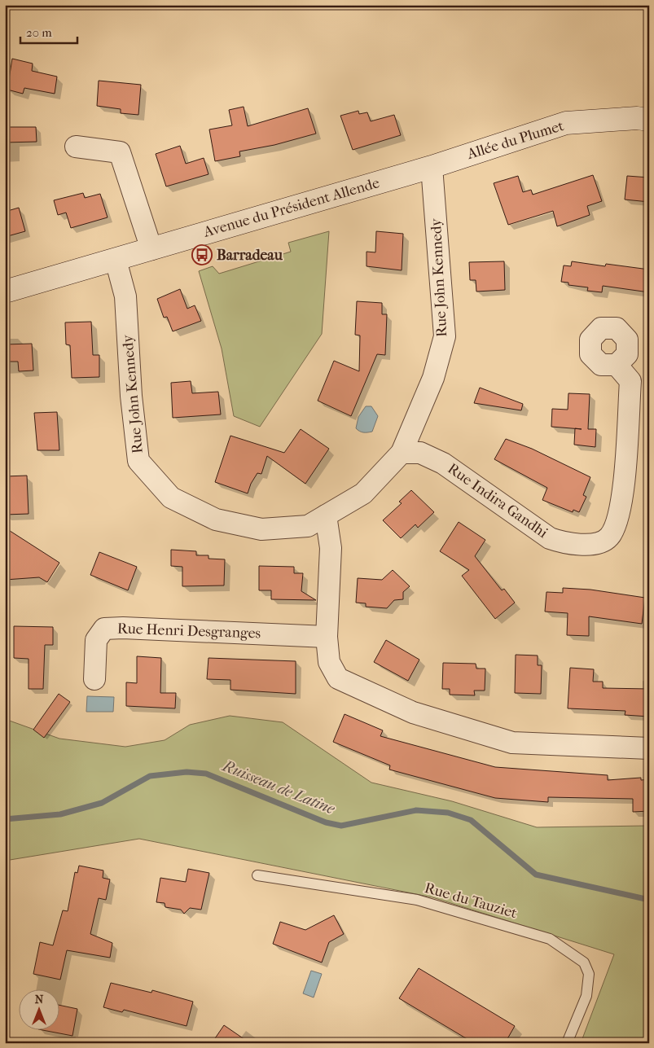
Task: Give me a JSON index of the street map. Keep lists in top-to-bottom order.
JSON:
{
  "streets": {
    "street": [
      "Allée du Plumet",
      "Avenue du Président Allende",
      "Rue John Kennedy",
      "Rue Indira Gandhi",
      "Rue Henri Desgranges"
    ],
    "lane": ["Rue du Tauziet"]
  },
  "crossings": [
    ["Allée du Plumet", "Avenue du Président Allende"],
    ["Allée du Plumet", "Rue John Kennedy"],
    ["Avenue du Président Allende", "Rue John Kennedy"],
    ["Rue John Kennedy", "Rue Indira Gandhi"]
  ],
  "water": ["Ruisseau de Latine"],
  "places": {
    "bus stop": ["Barradeau"]
  },
  "scale_bar": "20 m",
  "north": "top"
}
